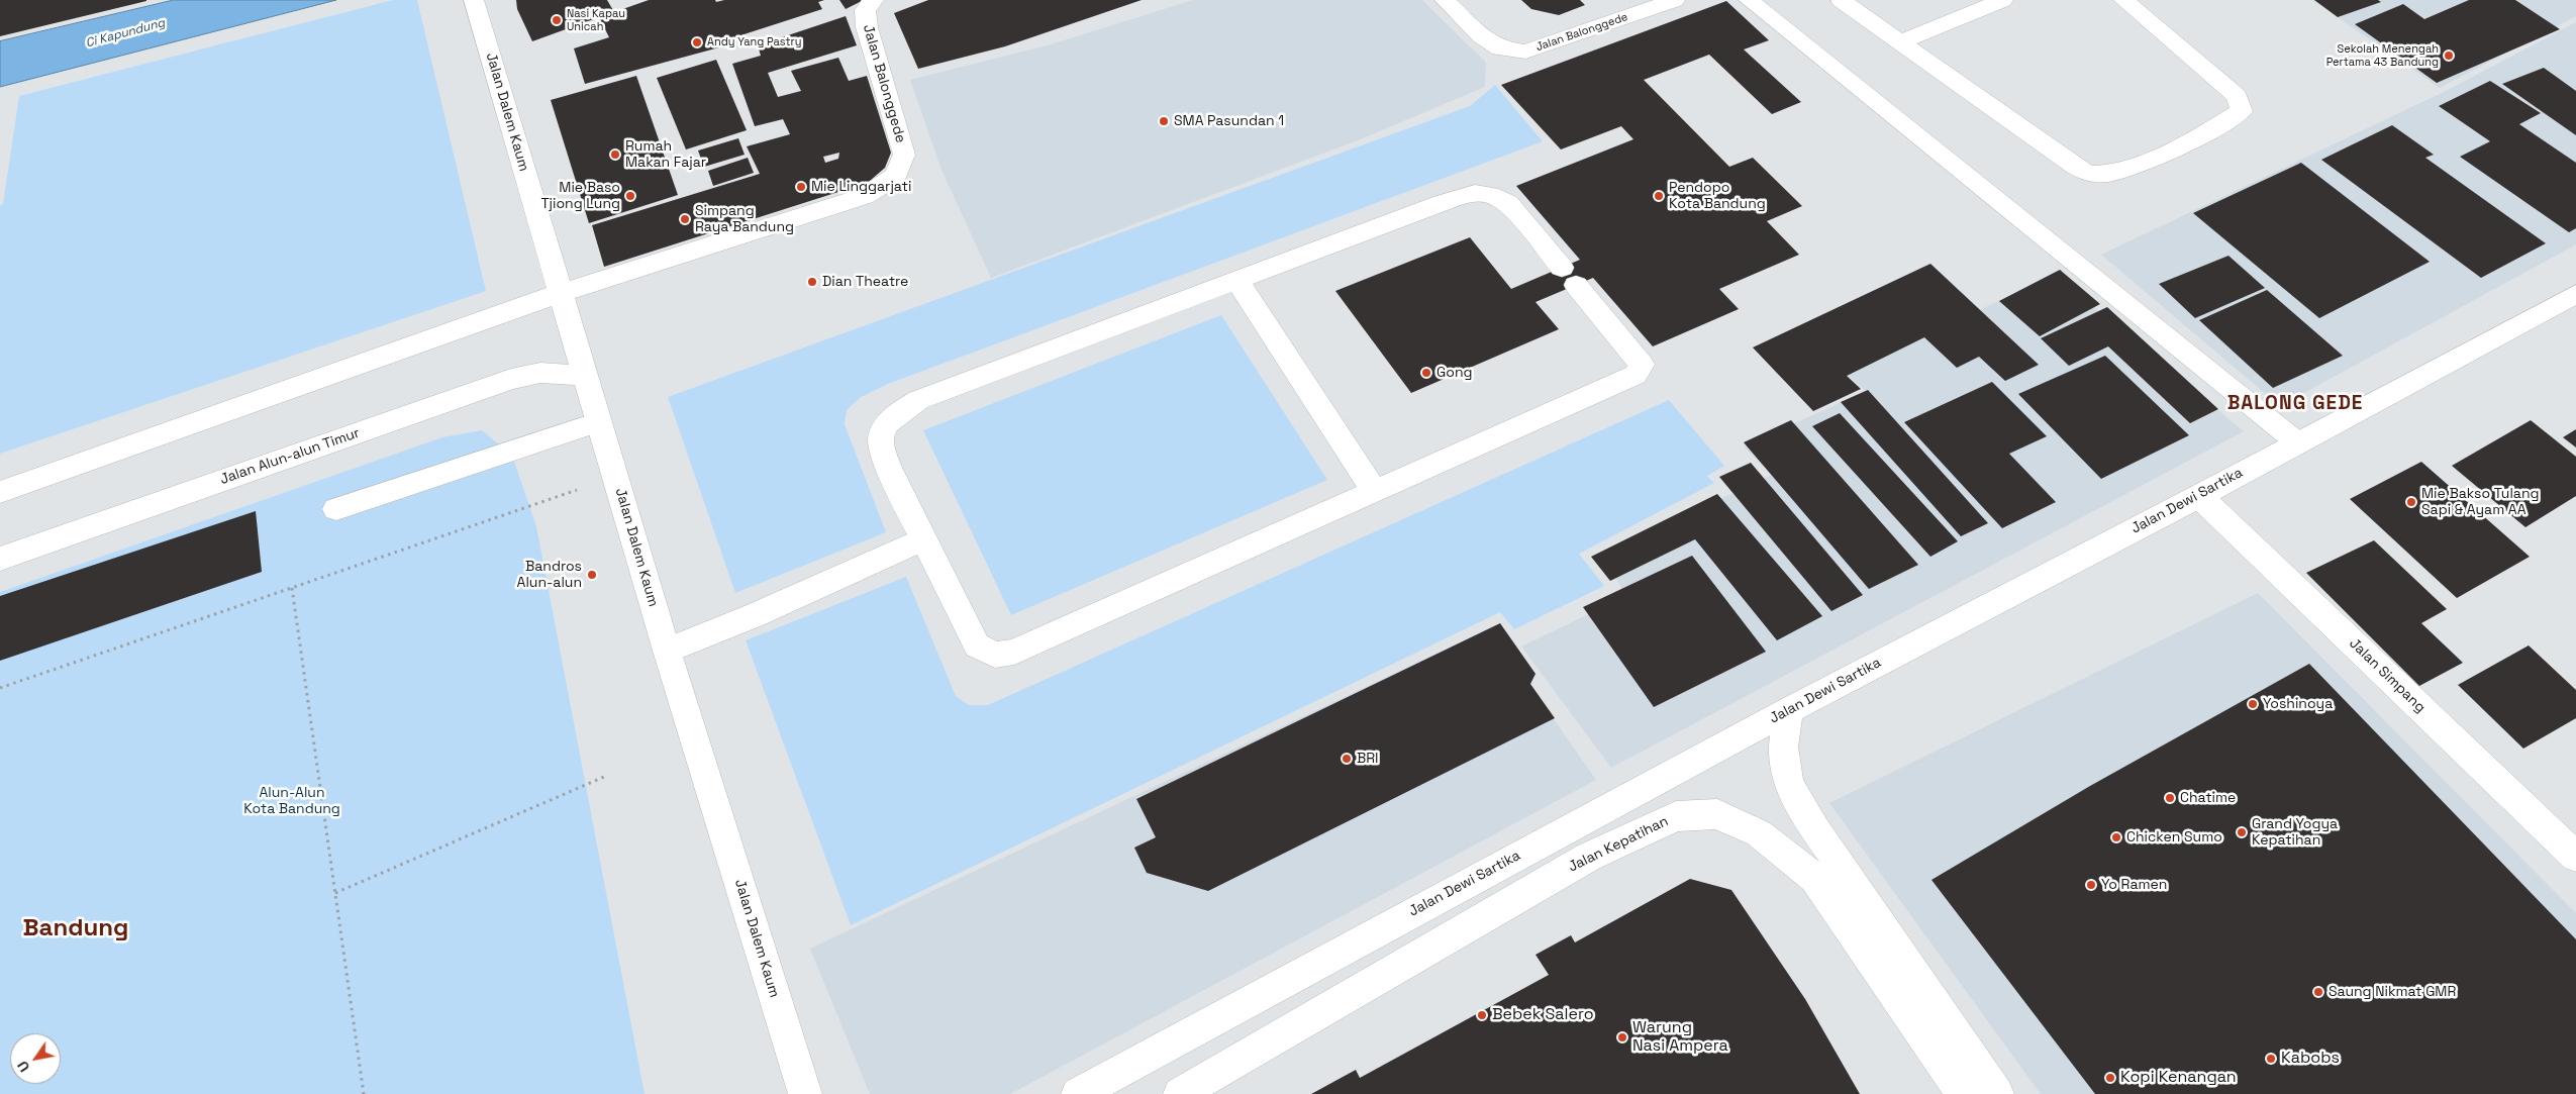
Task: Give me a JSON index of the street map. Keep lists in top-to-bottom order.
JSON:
{
  "streets": {
    "street": [
      "Jalan Balonggede",
      "Jalan Dalem Kaum",
      "Jalan Alun-alun Timur",
      "Jalan Dewi Sartika",
      "Jalan Simpang",
      "Jalan Kepatihan"
    ]
  },
  "crossings": [
    ["Jalan Balonggede", "Jalan Dalem Kaum"],
    ["Jalan Dalem Kaum", "Jalan Alun-alun Timur"],
    ["Jalan Dewi Sartika", "Jalan Simpang"]
  ],
  "districts": ["BALONG GEDE", "Bandung"],
  "water": ["Ci Kapundung"],
  "parks": ["Alun-Alun Kota Bandung"],
  "places": [
    "Nasi Kapau Unicah",
    "Andy Yang Pastry",
    "Sekolah Menengah Pertama 43 Bandung",
    "SMA Pasundan 1",
    "Rumah Makan Fajar",
    "Mie Linggarjati",
    "Mie Baso Tjiong Lung",
    "Pendopo Kota Bandung",
    "Simpang Raya Bandung",
    "Dian Theatre",
    "Gong",
    "Mie Bakso Tulang Sapi & Ayam AA",
    "Bandros Alun-alun",
    "Yoshinoya",
    "BRI",
    "Chatime",
    "Grand Yogya Kepatihan",
    "Chicken Sumo",
    "Yo Ramen",
    "Saung Nikmat GMR",
    "Bebek Salero",
    "Warung Nasi Ampera",
    "Kabobs",
    "Kopi Kenangan"
  ],
  "north": "bottom left"
}
